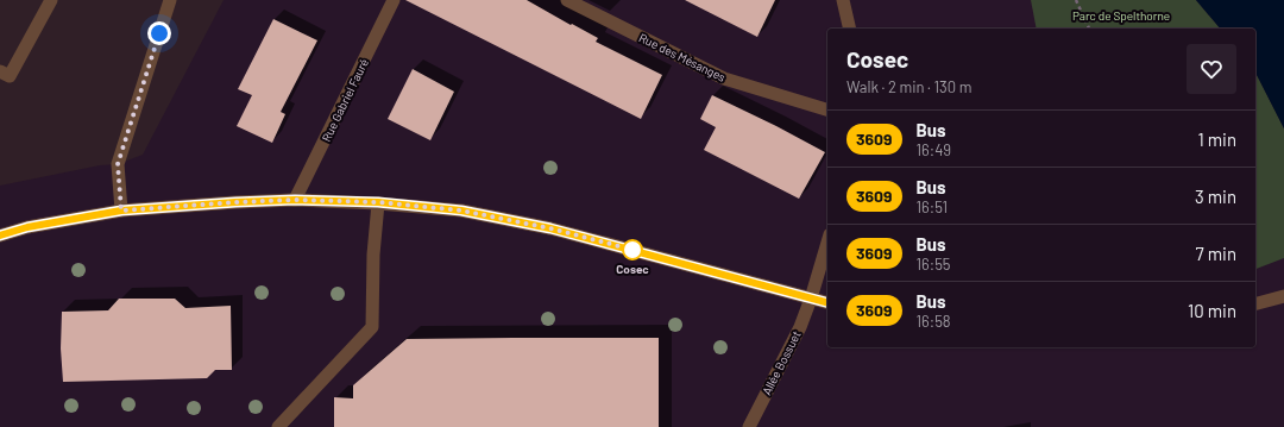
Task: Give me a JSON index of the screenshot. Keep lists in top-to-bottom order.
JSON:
{
  "streets": {
    "street": ["Rue des Mésanges", "Rue Gabriel Fauré", "Allée Bossuet"]
  },
  "parks": ["Parc de Spelthorne"],
  "places": ["Cosec"],
  "lines": ["bus line 3609"],
  "page": {
    "heading": ["Cosec", "Walk · 2 min · 130 m"],
    "list": [
      {
        "mark": "3609",
        "name": "Bus",
        "note": "16:49",
        "value": "1 min"
      },
      {
        "mark": "3609",
        "name": "Bus",
        "note": "16:51",
        "value": "3 min"
      },
      {
        "mark": "3609",
        "name": "Bus",
        "note": "16:55",
        "value": "7 min"
      },
      {
        "mark": "3609",
        "name": "Bus",
        "note": "16:58",
        "value": "10 min"
      }
    ]
  }
}
